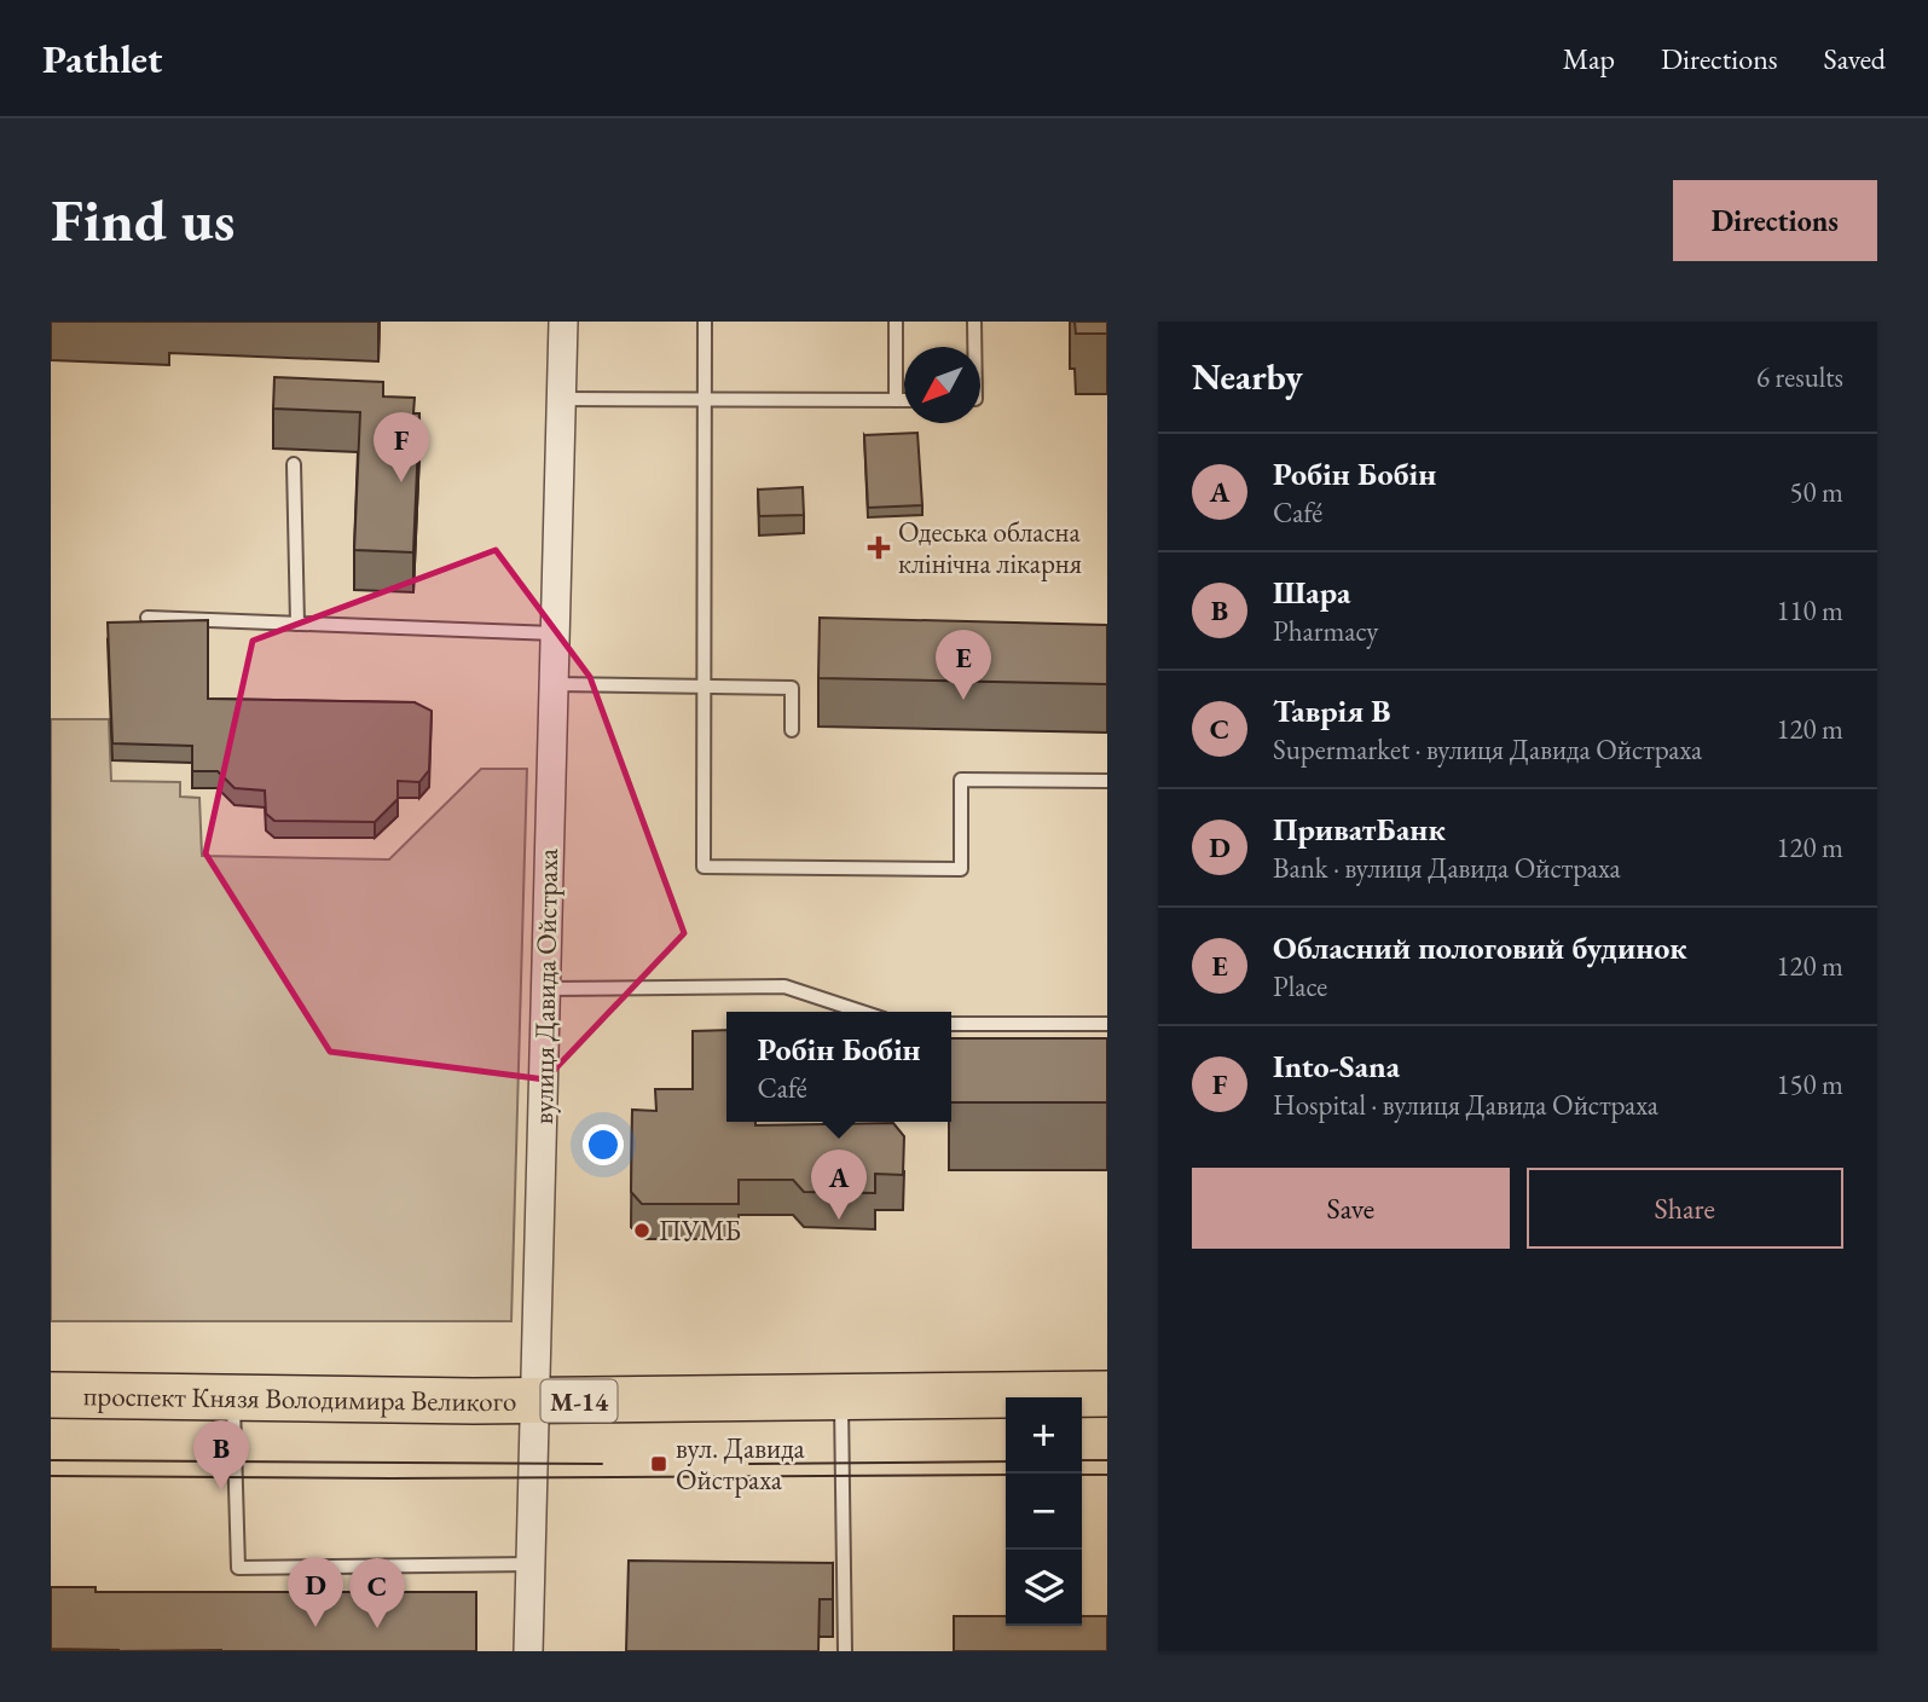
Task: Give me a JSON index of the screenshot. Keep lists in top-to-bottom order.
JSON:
{
  "streets": {
    "highway": ["проспект Князя Володимира Великого", "М-14"],
    "street": ["вулиця Давида Ойстраха"]
  },
  "crossings": [
    ["вулиця Давида Ойстраха", "проспект Князя Володимира Великого"]
  ],
  "places": {
    "health": ["Одеська обласна клінічна лікарня"],
    "other": ["ПУМБ"],
    "transit": ["вул. Давида Ойстраха"]
  },
  "north": "bottom left",
  "page": {
    "header": "Pathlet",
    "nav": ["Map", "Directions", "Saved"],
    "buttons": [
      "Directions",
      ["Save", "Share"]
    ],
    "title": "Find us",
    "heading": ["Nearby", "6 results"],
    "pins": [
      "F",
      "E",
      "A",
      "B",
      "D",
      "C"
    ],
    "list": [
      {
        "mark": "A",
        "name": "Робін Бобін",
        "note": "Café",
        "value": "50 m"
      },
      {
        "mark": "B",
        "name": "Шара",
        "note": "Pharmacy",
        "value": "110 m"
      },
      {
        "mark": "C",
        "name": "Таврія В",
        "note": "Supermarket · вулиця Давида Ойстраха",
        "value": "120 m"
      },
      {
        "mark": "D",
        "name": "ПриватБанк",
        "note": "Bank · вулиця Давида Ойстраха",
        "value": "120 m"
      },
      {
        "mark": "E",
        "name": "Обласний пологовий будинок",
        "note": "Place",
        "value": "120 m"
      },
      {
        "mark": "F",
        "name": "Into-Sana",
        "note": "Hospital · вулиця Давида Ойстраха",
        "value": "150 m"
      }
    ],
    "popup": ["Робін Бобін", "Café"],
    "map_buttons": ["+", "−"]
  }
}
